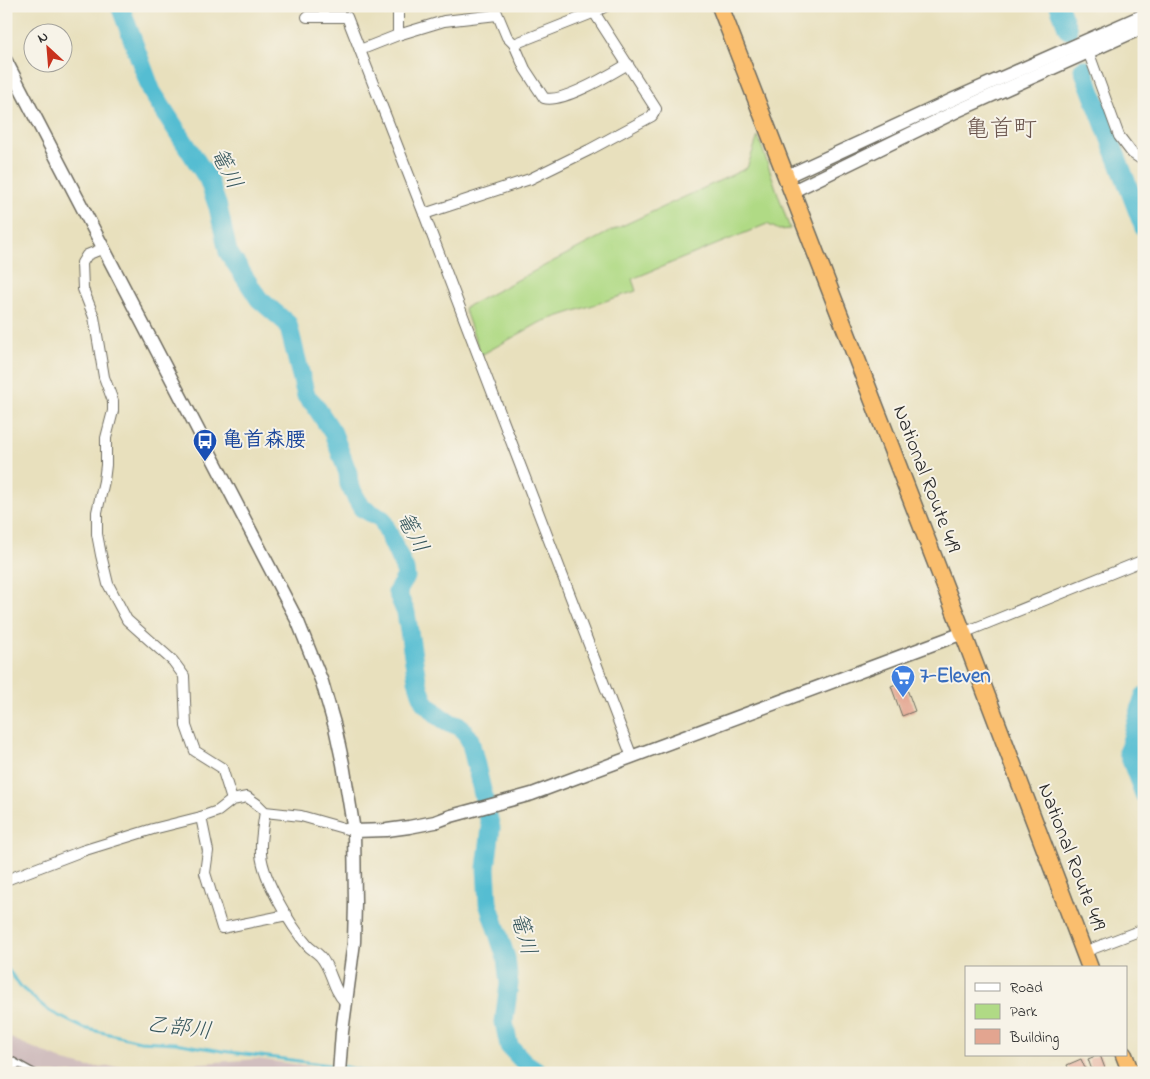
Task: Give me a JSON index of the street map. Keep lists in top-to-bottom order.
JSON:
{
  "streets": {
    "highway": ["National Route 419"]
  },
  "districts": ["亀首町"],
  "water": ["篭川", "乙部川"],
  "places": {
    "bus stop": ["亀首森腰"],
    "supermarket": ["7-Eleven"]
  },
  "legend": ["Road", "Park", "Building"],
  "north": "top left"
}
